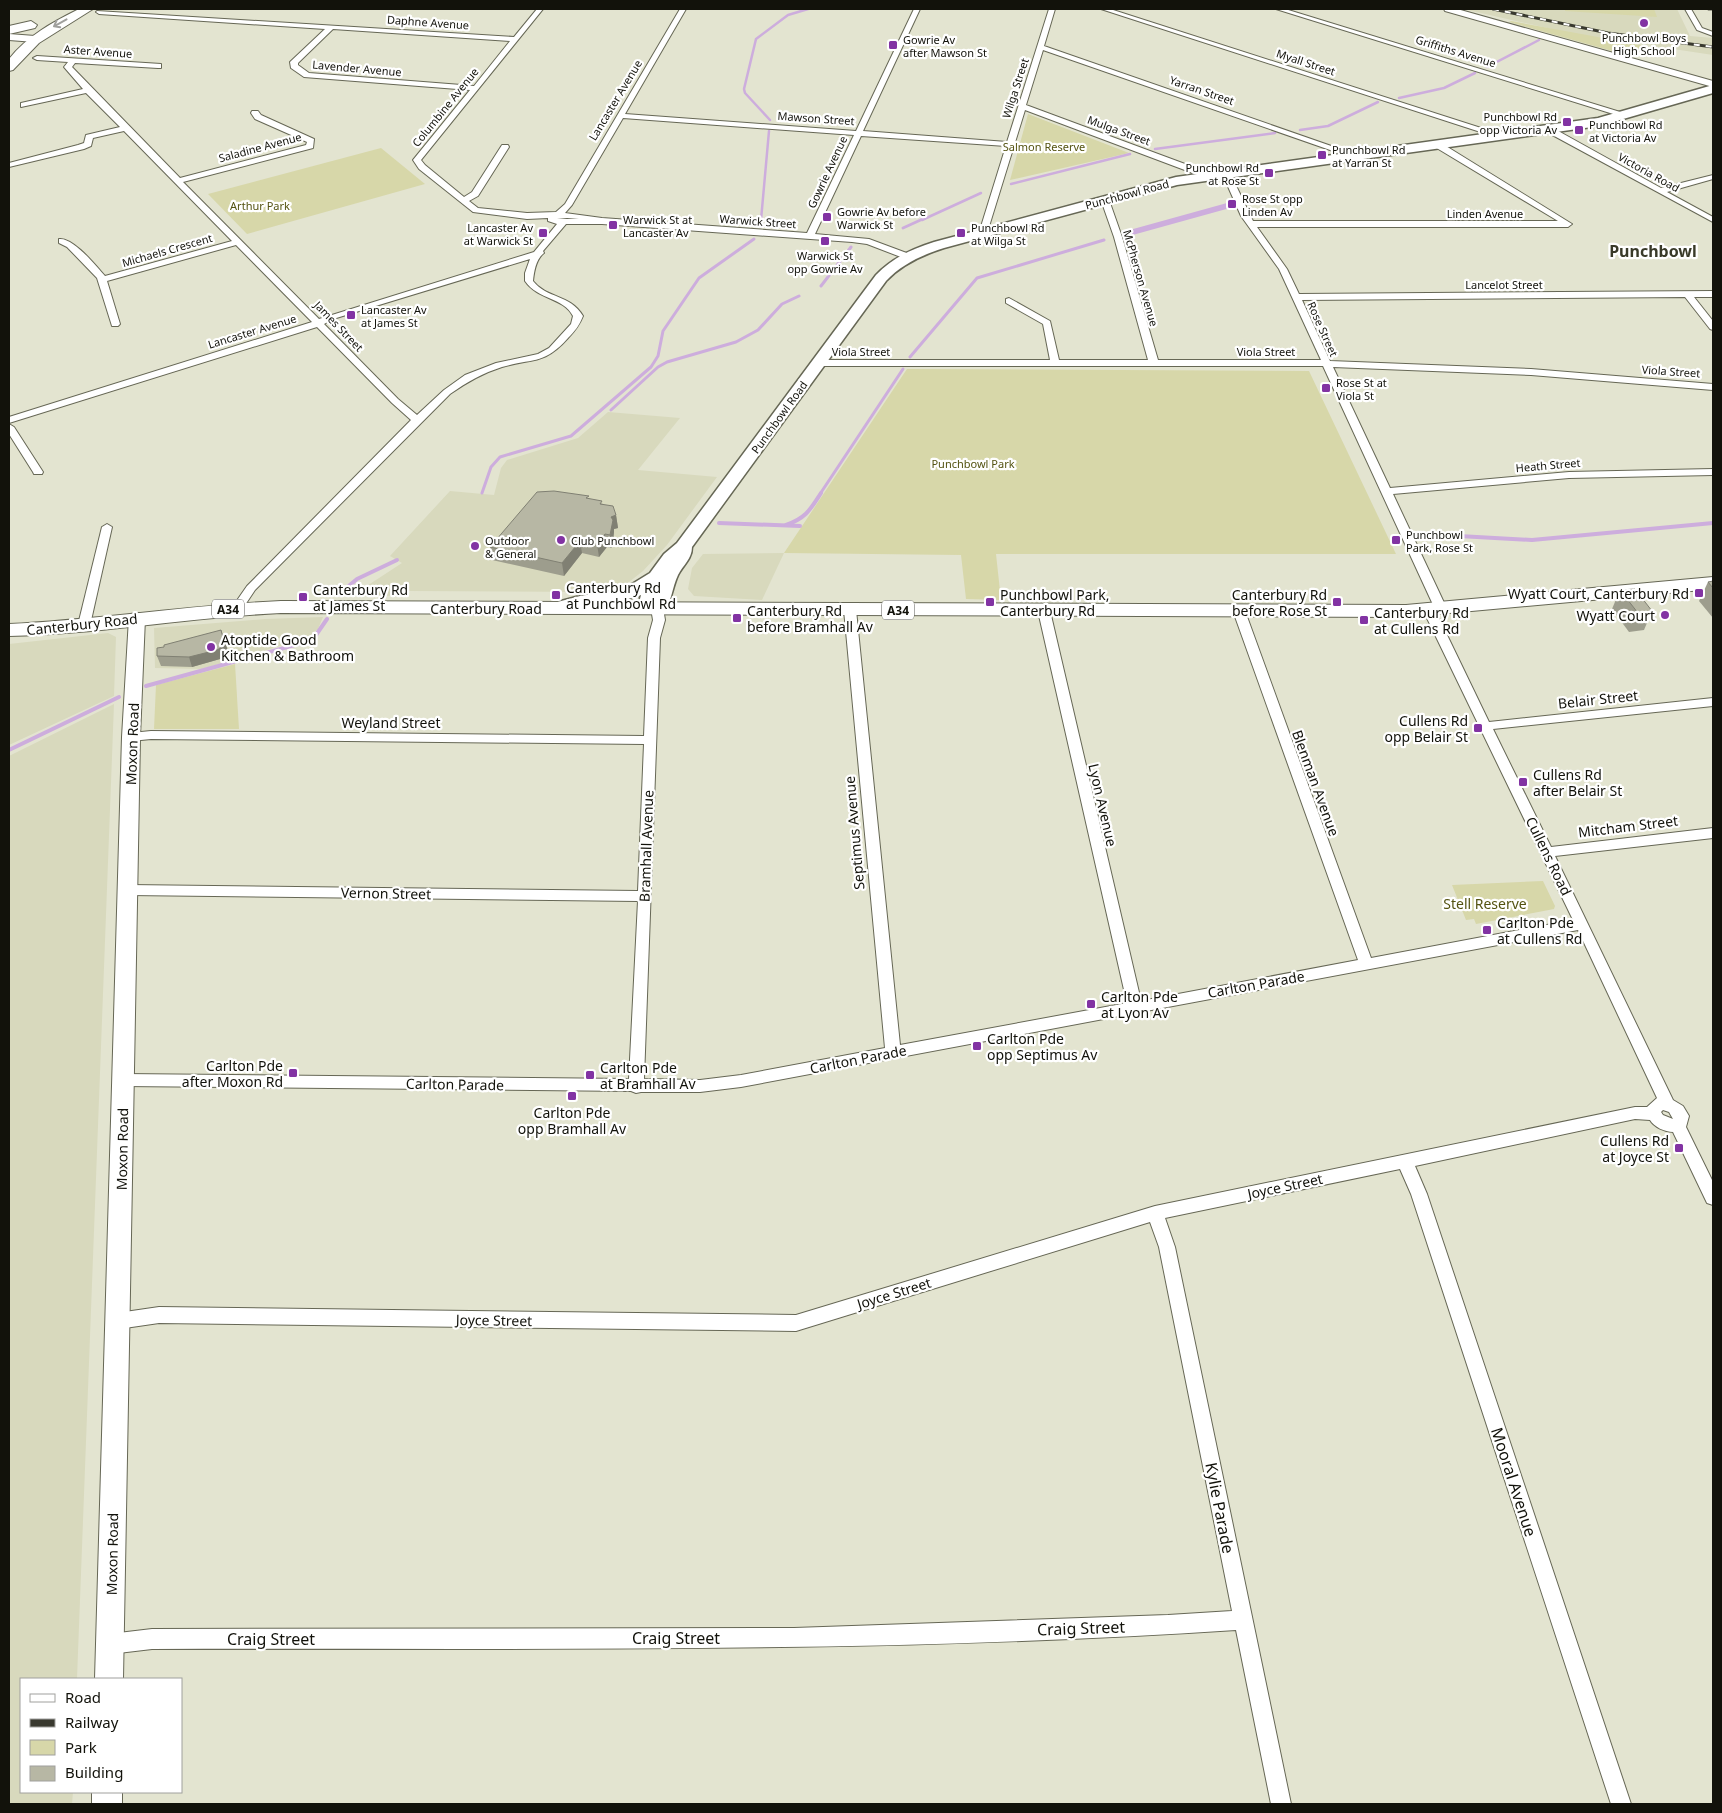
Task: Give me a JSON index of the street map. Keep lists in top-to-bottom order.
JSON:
{
  "streets": {
    "highway": ["Canterbury Road", "A34"],
    "main road": ["Punchbowl Road", "Moxon Road"],
    "street": [
      "Daphne Avenue",
      "Aster Avenue",
      "Griffiths Avenue",
      "Myall Street",
      "Lavender Avenue",
      "Wilga Street",
      "Yarran Street",
      "Lancaster Avenue",
      "Columbine Avenue",
      "Mawson Street",
      "Mulga Street",
      "Saladine Avenue",
      "Gowrie Avenue",
      "Victoria Road",
      "Linden Avenue",
      "Warwick Street",
      "Michaels Crescent",
      "McPherson Avenue",
      "Lancelot Street",
      "James Street",
      "Rose Street",
      "Viola Street",
      "Heath Street",
      "Belair Street",
      "Weyland Street",
      "Blenman Avenue",
      "Lyon Avenue",
      "Mitcham Street",
      "Septimus Avenue",
      "Bramhall Avenue",
      "Cullens Road",
      "Vernon Street",
      "Carlton Parade",
      "Joyce Street",
      "Mooral Avenue",
      "Kylie Parade",
      "Craig Street"
    ]
  },
  "crossings": [
    ["Daphne Avenue", "Lavender Avenue"],
    ["Daphne Avenue", "Columbine Avenue"],
    ["Aster Avenue", "James Street"],
    ["Griffiths Avenue", "Punchbowl Road"],
    ["Myall Street", "Punchbowl Road"],
    ["Lavender Avenue", "Columbine Avenue"],
    ["Wilga Street", "Yarran Street"],
    ["Wilga Street", "Mawson Street"],
    ["Wilga Street", "Mulga Street"],
    ["Wilga Street", "Punchbowl Road"],
    ["Yarran Street", "Punchbowl Road"],
    ["Lancaster Avenue", "Columbine Avenue"],
    ["Lancaster Avenue", "Mawson Street"],
    ["Lancaster Avenue", "Warwick Street"],
    ["Lancaster Avenue", "James Street"],
    ["Columbine Avenue", "Warwick Street"],
    ["Mawson Street", "Gowrie Avenue"],
    ["Mulga Street", "Punchbowl Road"],
    ["Saladine Avenue", "James Street"],
    ["Gowrie Avenue", "Warwick Street"],
    ["Victoria Road", "Punchbowl Road"],
    ["Punchbowl Road", "Linden Avenue"],
    ["Punchbowl Road", "Warwick Street"],
    ["Punchbowl Road", "McPherson Avenue"],
    ["Punchbowl Road", "Rose Street"],
    ["Punchbowl Road", "Viola Street"],
    ["Punchbowl Road", "Canterbury Road"],
    ["Punchbowl Road", "Bramhall Avenue"],
    ["Linden Avenue", "Rose Street"],
    ["Michaels Crescent", "James Street"],
    ["McPherson Avenue", "Viola Street"],
    ["Lancelot Street", "Rose Street"],
    ["Rose Street", "Viola Street"],
    ["Rose Street", "Heath Street"],
    ["Rose Street", "Canterbury Road"],
    ["Rose Street", "Cullens Road"],
    ["Canterbury Road", "Moxon Road"],
    ["Canterbury Road", "Blenman Avenue"],
    ["Canterbury Road", "Lyon Avenue"],
    ["Canterbury Road", "Septimus Avenue"],
    ["Canterbury Road", "Bramhall Avenue"],
    ["Canterbury Road", "Cullens Road"],
    ["Belair Street", "Cullens Road"],
    ["Weyland Street", "Moxon Road"],
    ["Weyland Street", "Bramhall Avenue"],
    ["Moxon Road", "Vernon Street"],
    ["Moxon Road", "Carlton Parade"],
    ["Moxon Road", "Joyce Street"],
    ["Moxon Road", "Craig Street"],
    ["Blenman Avenue", "Carlton Parade"],
    ["Lyon Avenue", "Carlton Parade"],
    ["Mitcham Street", "Cullens Road"],
    ["Septimus Avenue", "Carlton Parade"],
    ["Bramhall Avenue", "Vernon Street"],
    ["Bramhall Avenue", "Carlton Parade"],
    ["Cullens Road", "Carlton Parade"],
    ["Cullens Road", "Joyce Street"],
    ["Joyce Street", "Mooral Avenue"],
    ["Joyce Street", "Kylie Parade"],
    ["Kylie Parade", "Craig Street"]
  ],
  "districts": ["Punchbowl"],
  "parks": [
    "Salmon Reserve",
    "Arthur Park",
    "Punchbowl Park",
    "Stell Reserve"
  ],
  "places": {
    "other": [
      "Punchbowl Boys High School",
      "Club Punchbowl",
      "Outdoor & General",
      "Wyatt Court",
      "Atoptide Good Kitchen & Bathroom"
    ],
    "transit": [
      "Gowrie Av after Mawson St",
      "Punchbowl Rd opp Victoria Av",
      "Punchbowl Rd at Victoria Av",
      "Punchbowl Rd at Yarran St",
      "Punchbowl Rd at Rose St",
      "Rose St opp Linden Av",
      "Gowrie Av before Warwick St",
      "Warwick St at Lancaster Av",
      "Lancaster Av at Warwick St",
      "Punchbowl Rd at Wilga St",
      "Warwick St opp Gowrie Av",
      "Lancaster Av at James St",
      "Rose St at Viola St",
      "Punchbowl Park, Rose St",
      "Wyatt Court, Canterbury Rd",
      "Canterbury Rd at Punchbowl Rd",
      "Canterbury Rd at James St",
      "Punchbowl Park, Canterbury Rd",
      "Canterbury Rd before Rose St",
      "Canterbury Rd before Bramhall Av",
      "Canterbury Rd at Cullens Rd",
      "Cullens Rd opp Belair St",
      "Cullens Rd after Belair St",
      "Carlton Pde at Cullens Rd",
      "Carlton Pde at Lyon Av",
      "Carlton Pde opp Septimus Av",
      "Carlton Pde after Moxon Rd",
      "Carlton Pde at Bramhall Av",
      "Carlton Pde opp Bramhall Av",
      "Cullens Rd at Joyce St"
    ]
  },
  "legend": [
    "Road",
    "Railway",
    "Park",
    "Building"
  ]
}
